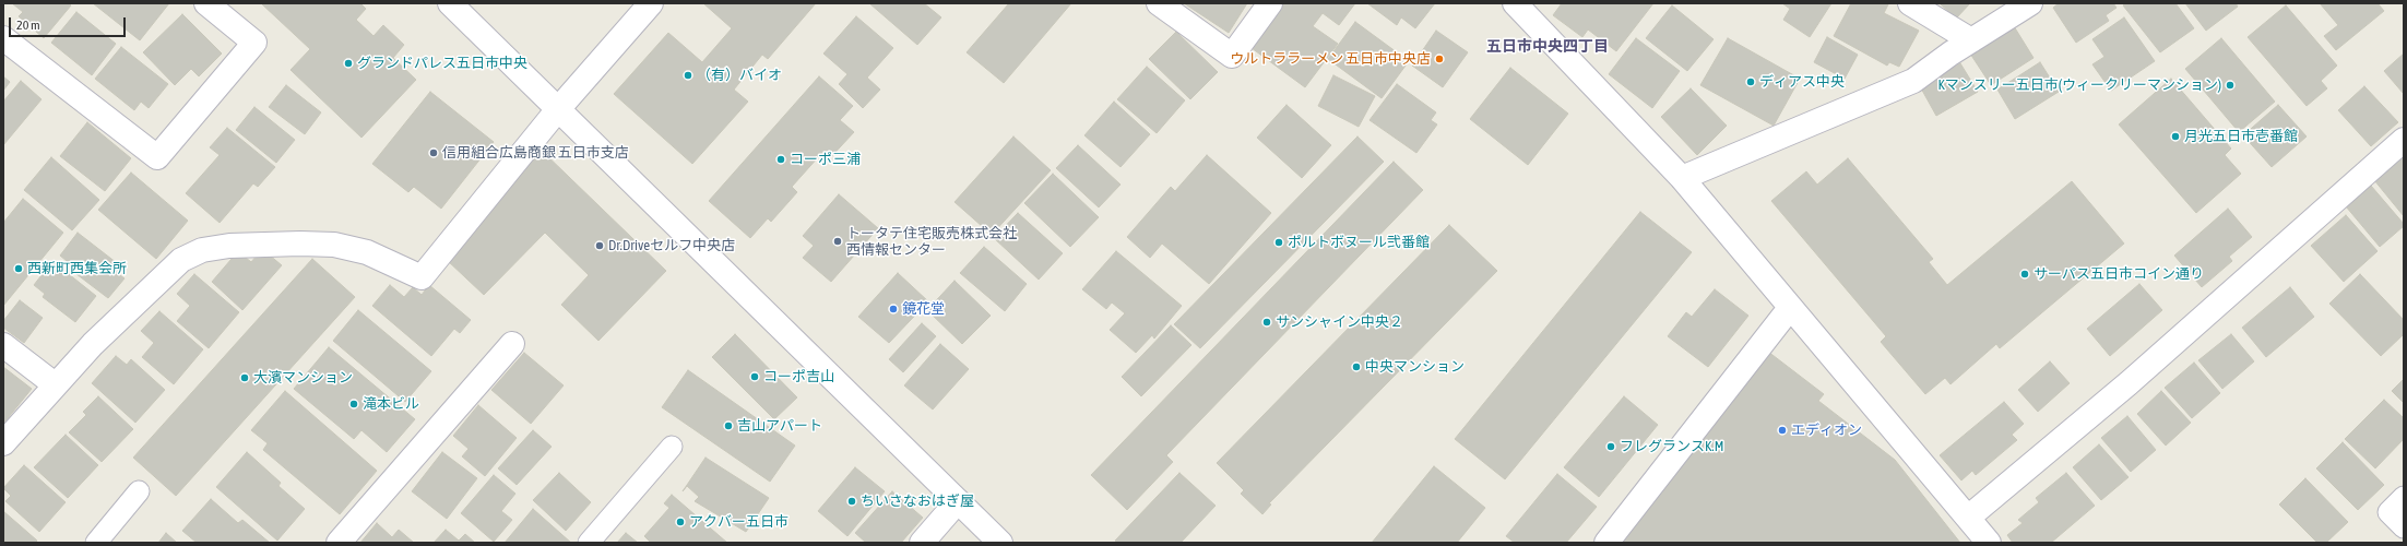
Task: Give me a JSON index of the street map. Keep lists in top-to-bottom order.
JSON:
{
  "districts": ["五日市中央四丁目"],
  "places": [
    "ウルトララーメン 五日市中央店",
    "グランドパレス五日市中央",
    "（有）バイオ",
    "ディアス中央",
    "Kマンスリー五日市(ウィークリーマンション)",
    "月光五日市壱番館",
    "信用組合広島商銀 五日市支店",
    "コーポ三浦",
    "トータテ住宅販売株式会社 西情報センター",
    "ポルトボヌール弐番館",
    "Dr.Driveセルフ中央店",
    "西新町西集会所",
    "サーパス五日市コイン通り",
    "鏡花堂",
    "サンシャイン中央２",
    "中央マンション",
    "コーポ吉山",
    "大濱マンション",
    "滝本ビル",
    "吉山アパート",
    "エディオン",
    "フレグランスK.M",
    "ちいさなおはぎ屋",
    "アクバー五日市"
  ],
  "scale_bar": "20 m"
}
